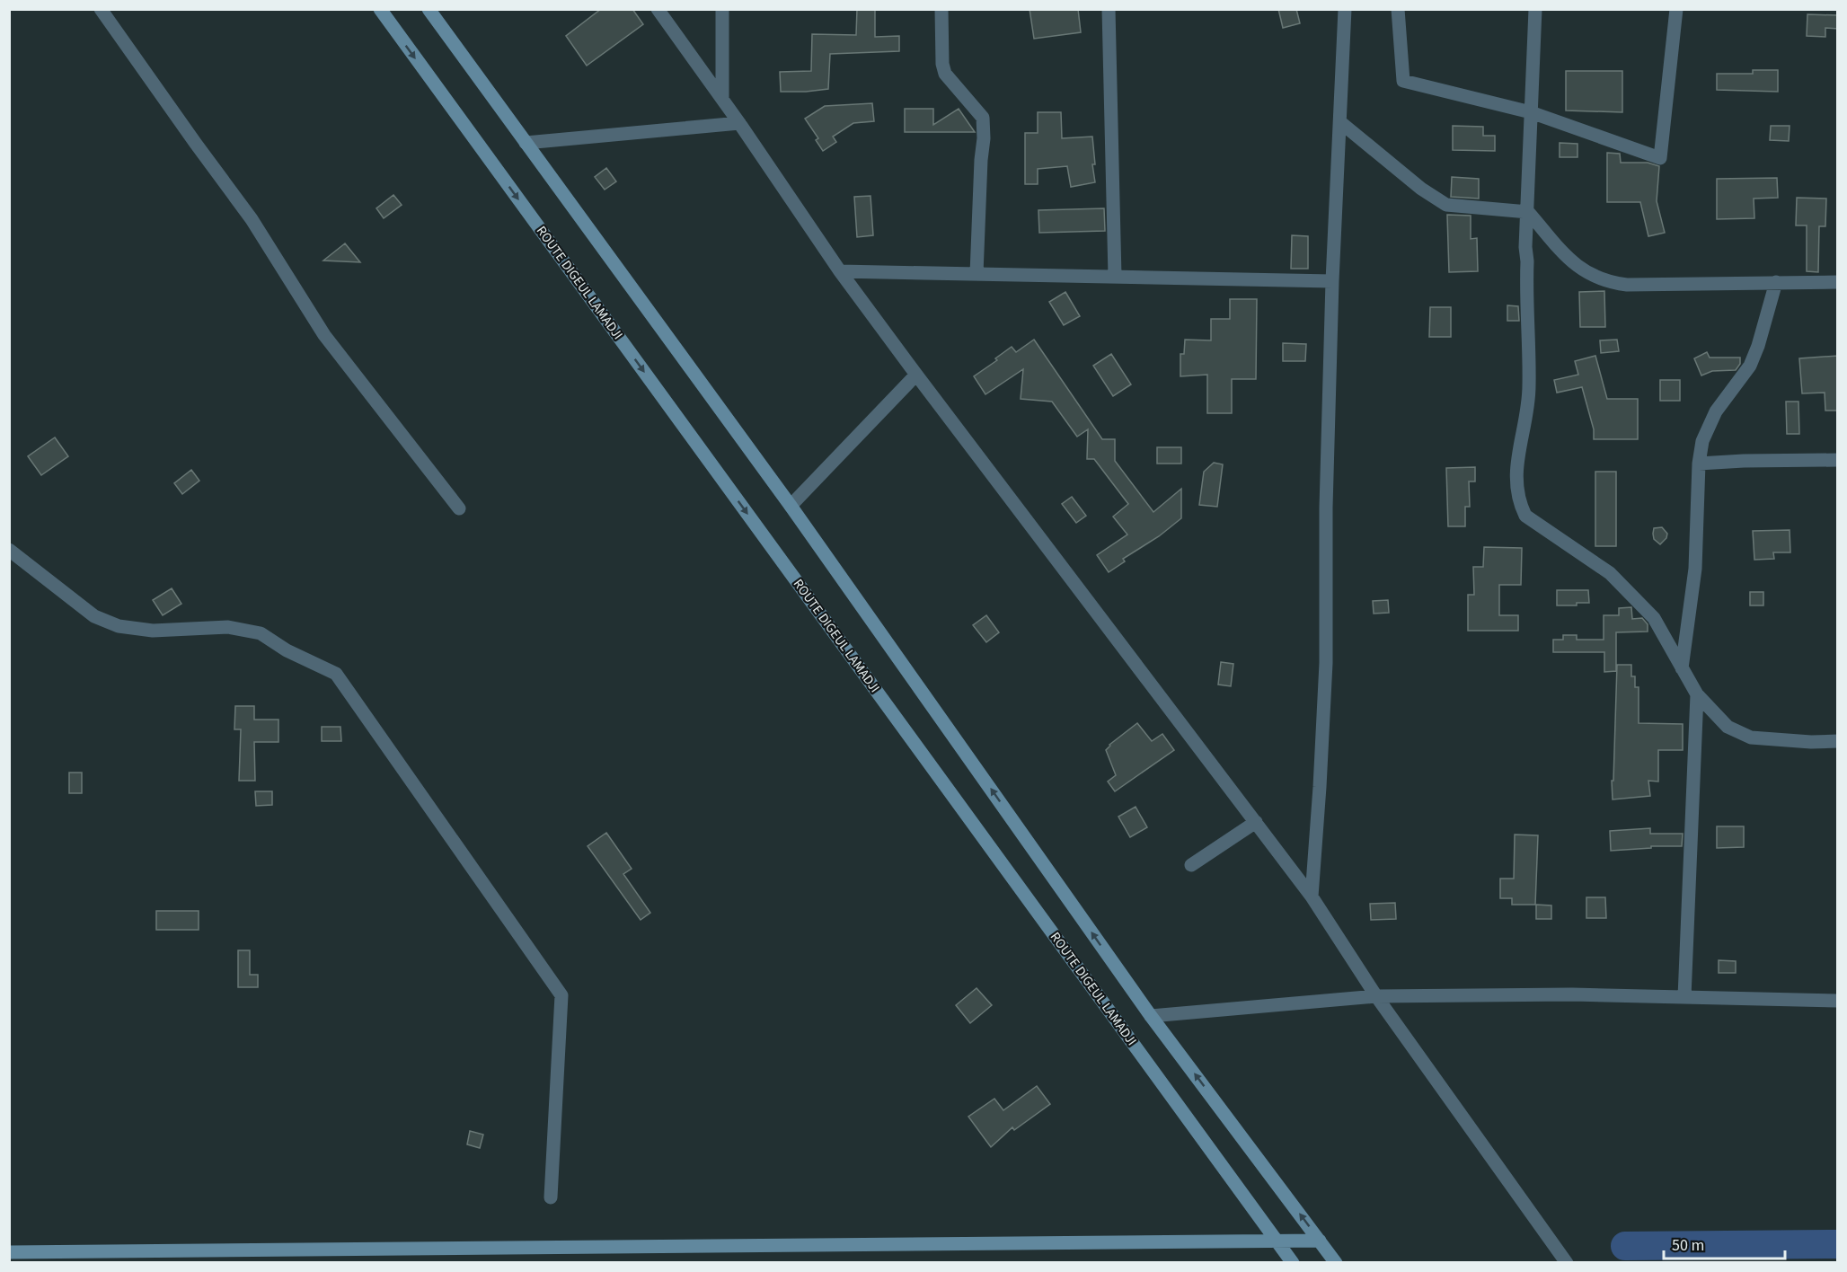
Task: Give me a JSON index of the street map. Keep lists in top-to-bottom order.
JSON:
{
  "streets": {
    "main road": ["ROUTE DIGEUL LAMADJI"]
  },
  "scale_bar": "50 m"
}
